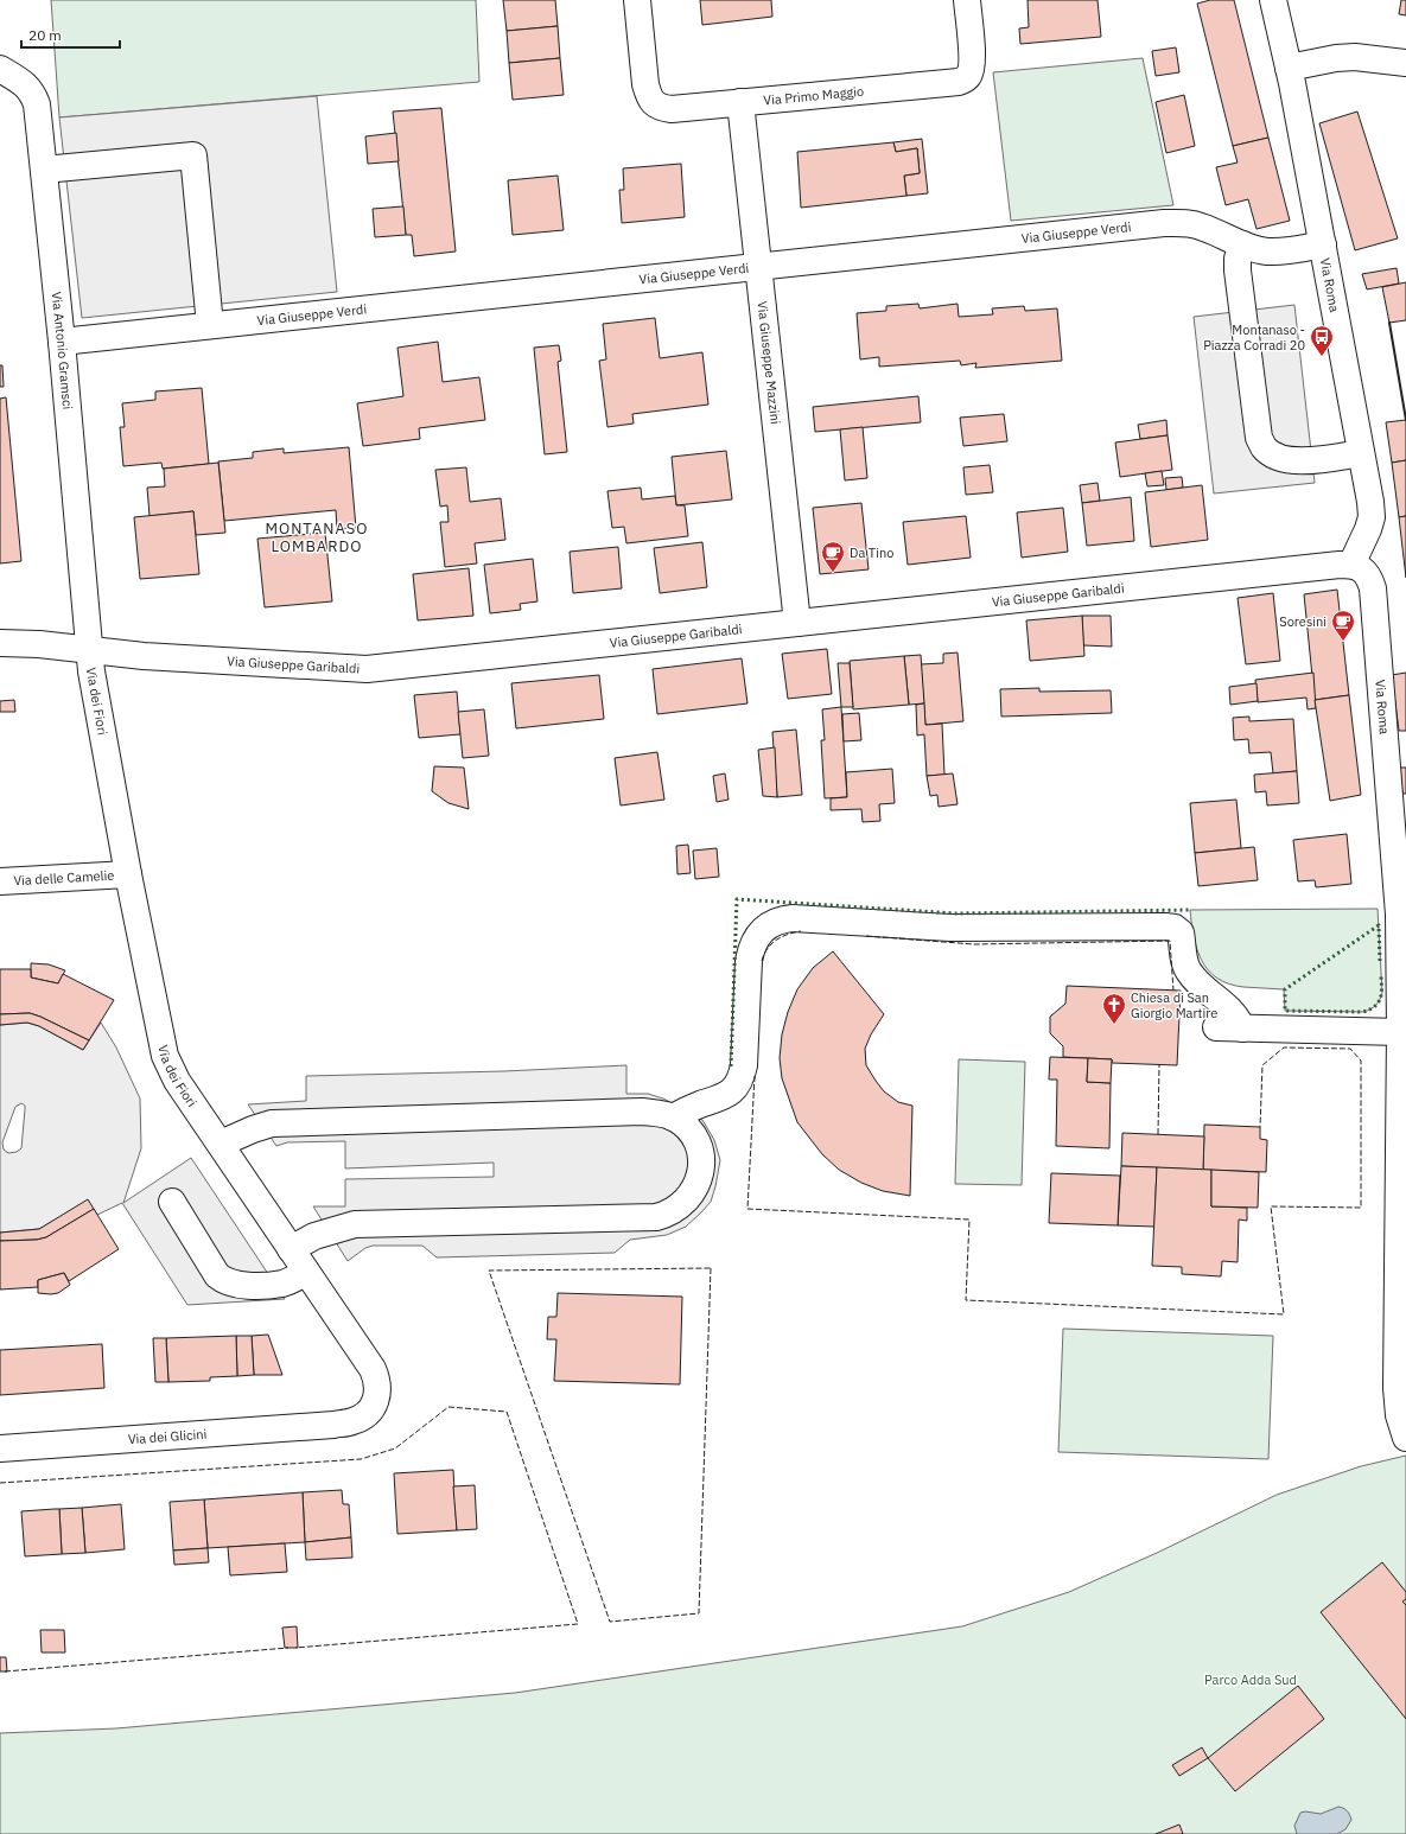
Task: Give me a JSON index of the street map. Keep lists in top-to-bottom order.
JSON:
{
  "streets": {
    "street": [
      "Via Primo Maggio",
      "Via Giuseppe Verdi",
      "Via Roma",
      "Via Antonio Gramsci",
      "Via Giuseppe Mazzini",
      "Via Giuseppe Garibaldi",
      "Via dei Fiori",
      "Via delle Camelie",
      "Via dei Glicini"
    ]
  },
  "crossings": [
    ["Via Primo Maggio", "Via Giuseppe Mazzini"],
    ["Via Giuseppe Verdi", "Via Roma"],
    ["Via Giuseppe Verdi", "Via Antonio Gramsci"],
    ["Via Giuseppe Verdi", "Via Giuseppe Mazzini"],
    ["Via Roma", "Via Giuseppe Garibaldi"],
    ["Via Antonio Gramsci", "Via Giuseppe Garibaldi"],
    ["Via Antonio Gramsci", "Via dei Fiori"],
    ["Via Giuseppe Mazzini", "Via Giuseppe Garibaldi"],
    ["Via Giuseppe Garibaldi", "Via dei Fiori"],
    ["Via dei Fiori", "Via delle Camelie"],
    ["Via dei Fiori", "Via dei Glicini"]
  ],
  "districts": ["MONTANASO LOMBARDO"],
  "parks": ["Parco Adda Sud"],
  "places": {
    "bus stop": ["Montanaso - Piazza Corradi 20"],
    "cafe": ["Da Tino", "Soresini"],
    "church": ["Chiesa di San Giorgio Martire"]
  },
  "scale_bar": "20 m"
}
